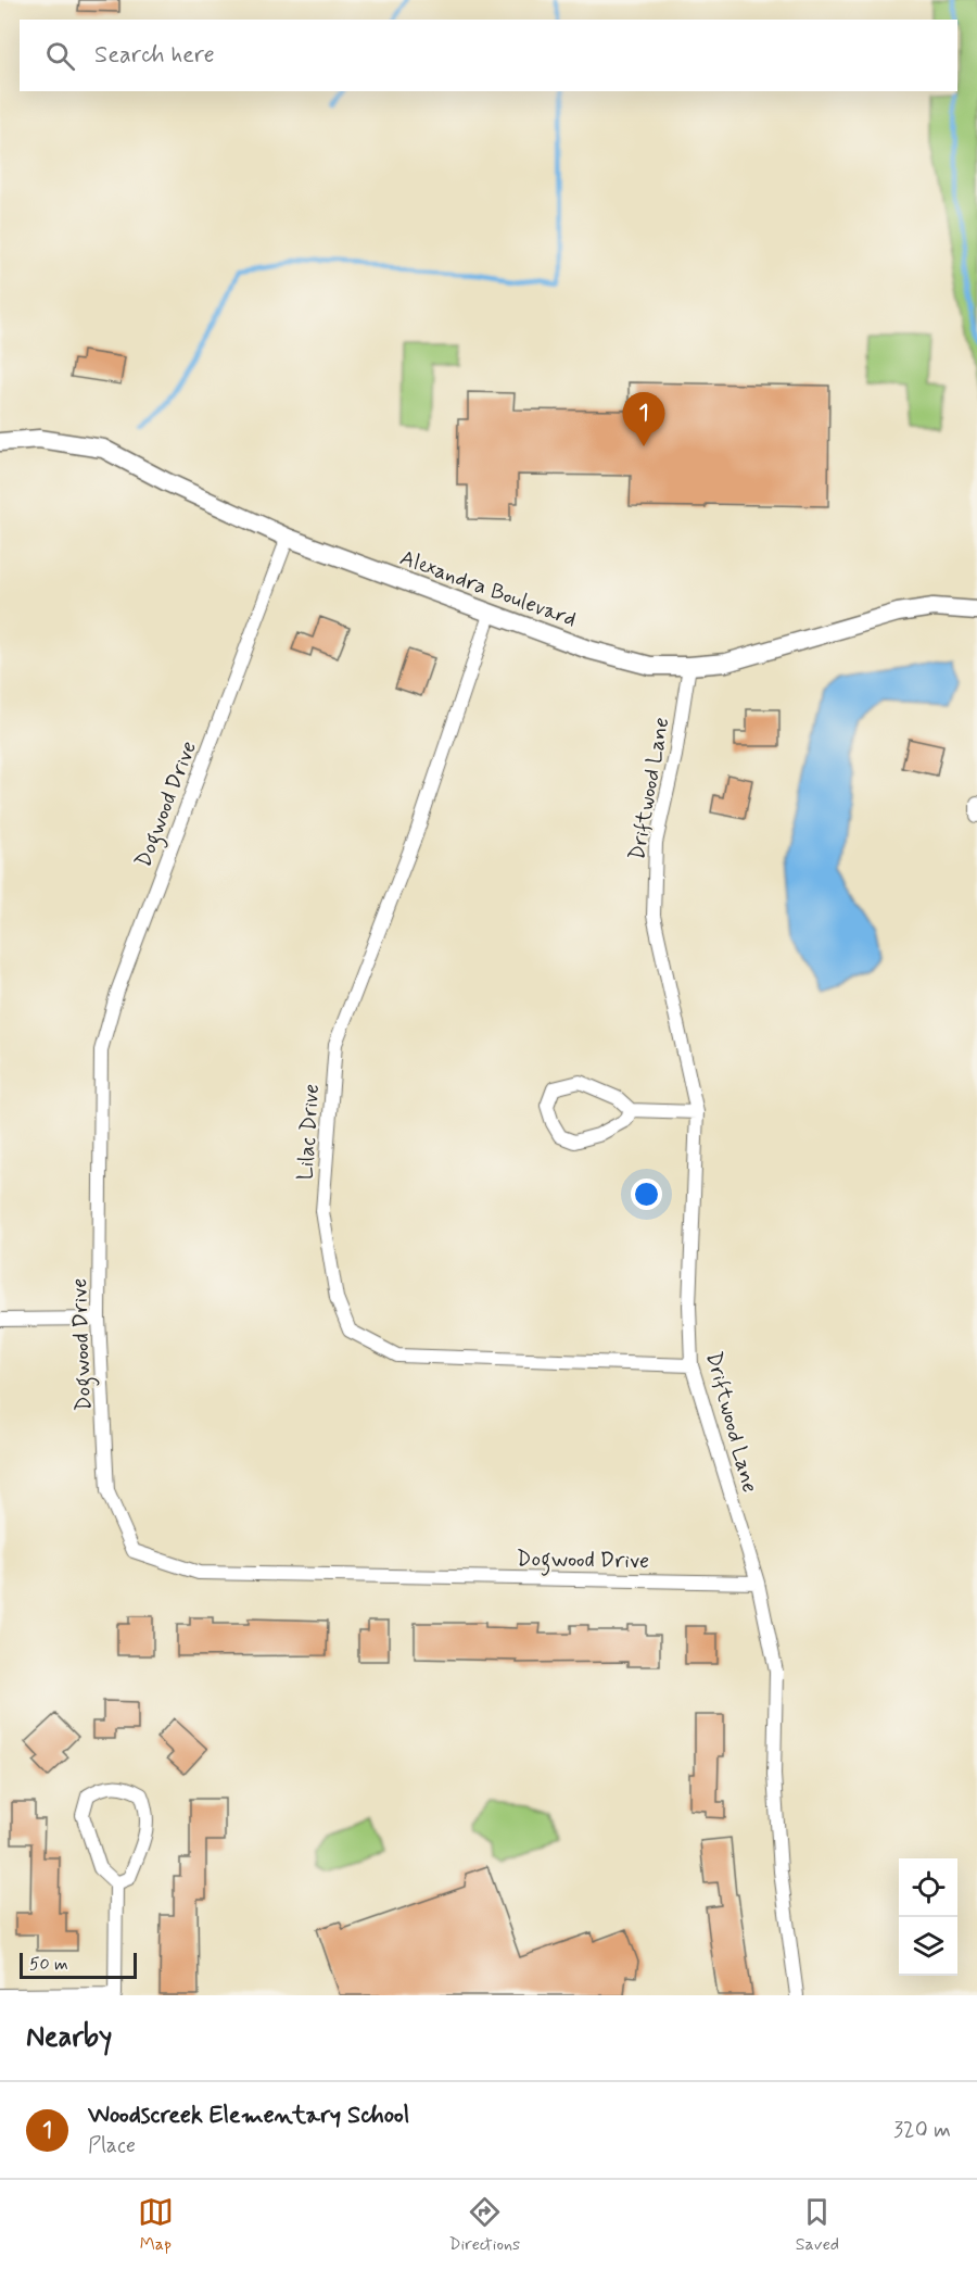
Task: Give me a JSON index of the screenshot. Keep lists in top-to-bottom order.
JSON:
{
  "streets": {
    "street": [
      "Alexandra Boulevard",
      "Driftwood Lane",
      "Dogwood Drive",
      "Lilac Drive"
    ]
  },
  "crossings": [
    ["Alexandra Boulevard", "Driftwood Lane"],
    ["Alexandra Boulevard", "Dogwood Drive"],
    ["Alexandra Boulevard", "Lilac Drive"],
    ["Driftwood Lane", "Dogwood Drive"],
    ["Driftwood Lane", "Lilac Drive"]
  ],
  "scale_bar": "50 m",
  "page": {
    "search": "Search here",
    "pins": "1",
    "scale": "50 m",
    "heading": "Nearby",
    "list": [
      {
        "mark": "1",
        "name": "Woodscreek Elementary School",
        "note": "Place",
        "value": "320 m"
      }
    ],
    "nav": ["Map", "Directions", "Saved"]
  }
}
